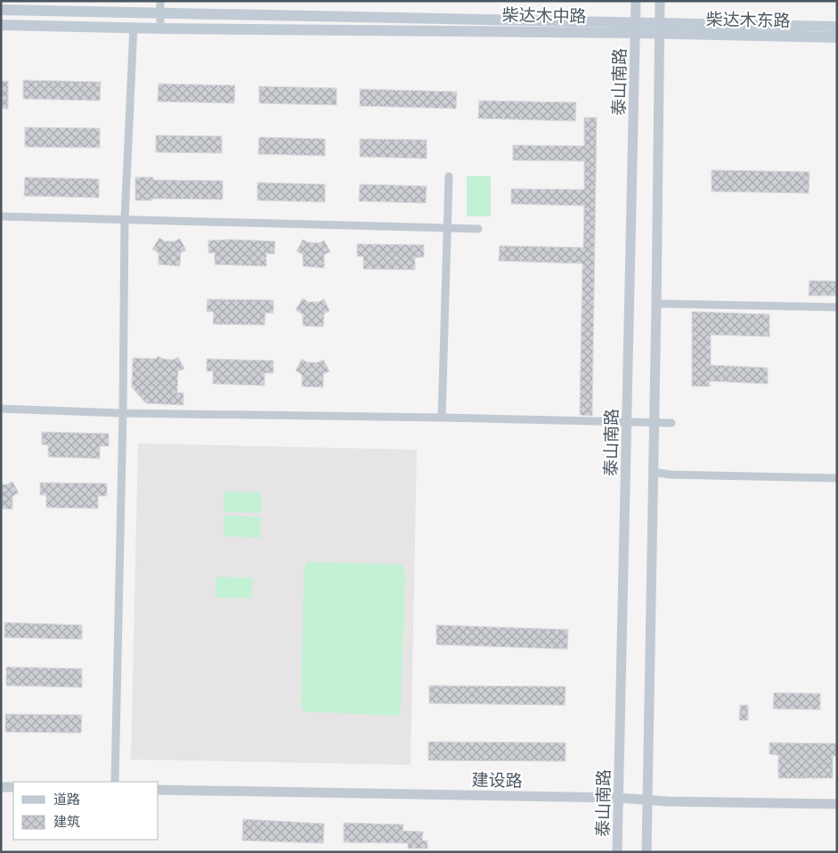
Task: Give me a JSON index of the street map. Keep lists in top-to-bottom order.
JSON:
{
  "streets": {
    "main road": ["柴达木中路", "柴达木东路"],
    "street": ["泰山南路", "建设路"]
  },
  "crossings": [
    ["柴达木中路", "柴达木东路"],
    ["柴达木中路", "泰山南路"],
    ["泰山南路", "建设路"]
  ],
  "legend": ["道路", "建筑"]
}
